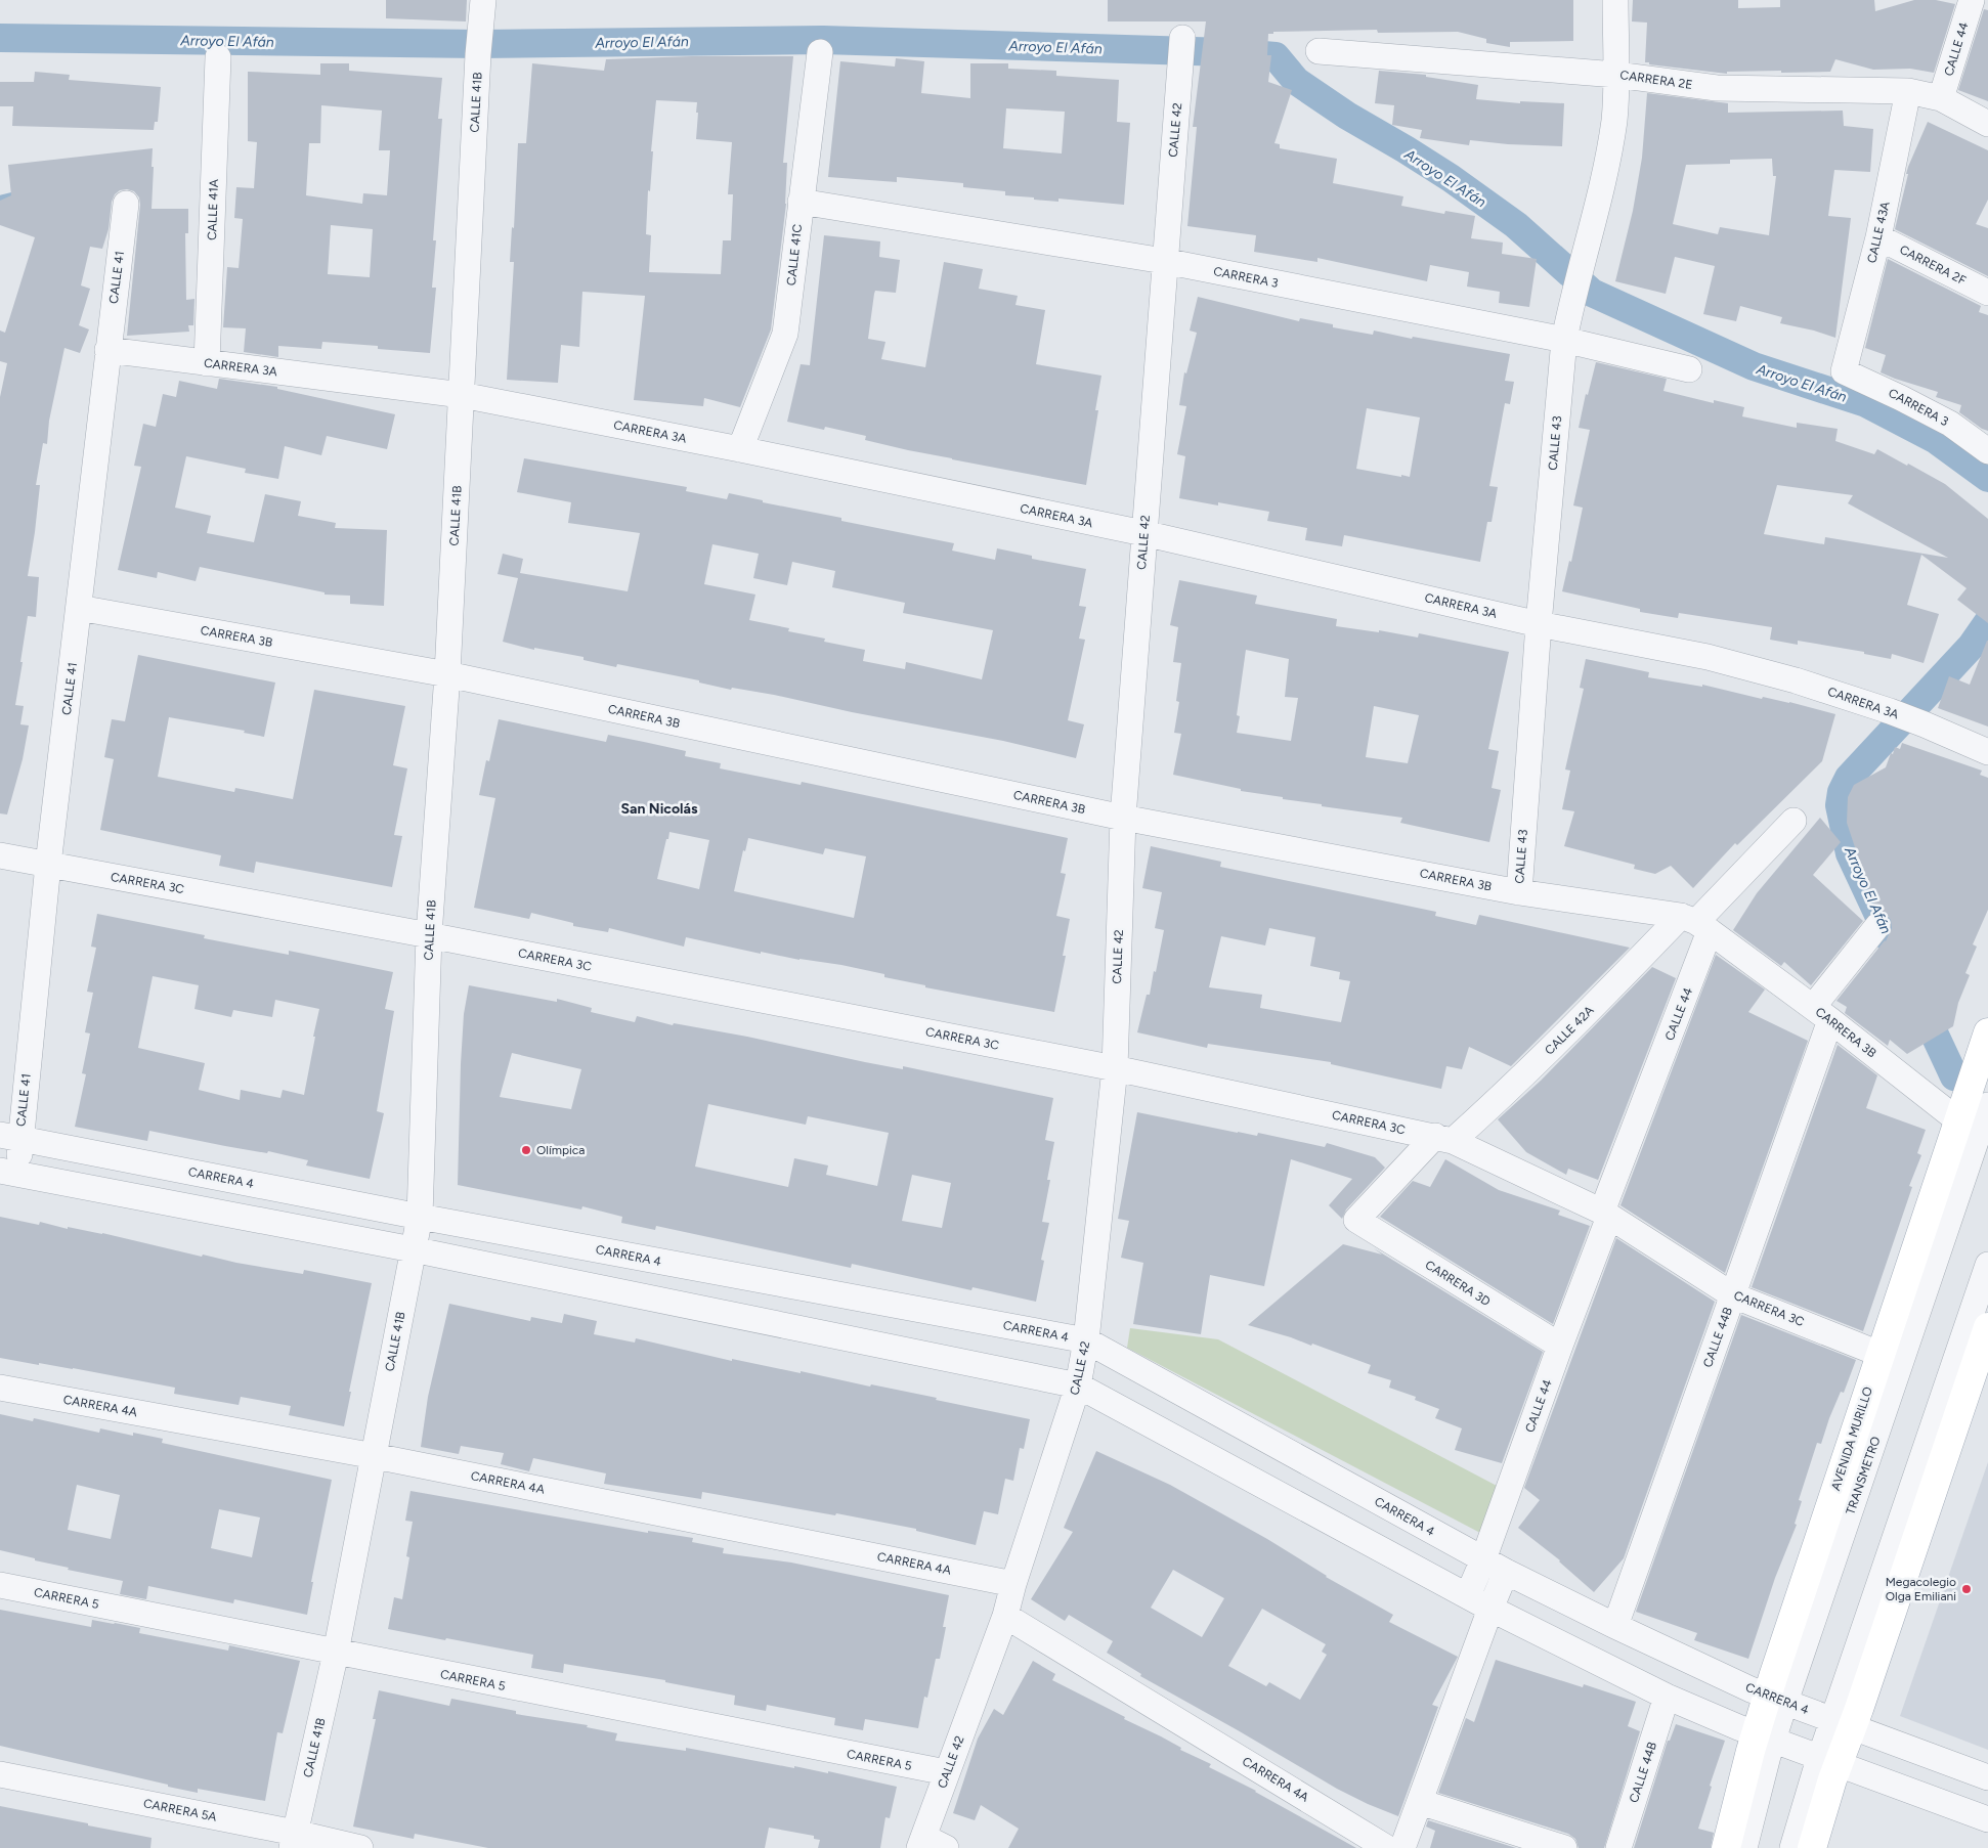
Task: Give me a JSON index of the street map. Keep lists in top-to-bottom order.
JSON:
{
  "streets": {
    "main road": ["AVENIDA MURILLO"],
    "street": [
      "CALLE 44",
      "CARRERA 2E",
      "CALLE 41B",
      "CALLE 42",
      "CALLE 41A",
      "CALLE 43A",
      "CALLE 41C",
      "CARRERA 2F",
      "CALLE 41",
      "CARRERA 3",
      "CARRERA 3A",
      "CALLE 43",
      "CARRERA 3B",
      "CARRERA 3C",
      "CALLE 42A",
      "CARRERA 4",
      "CARRERA 3D",
      "CALLE 44B",
      "CARRERA 4A",
      "TRANSMETRO",
      "CARRERA 5",
      "CARRERA 5A"
    ]
  },
  "crossings": [
    ["CALLE 44", "CARRERA 2E"],
    ["CALLE 44", "CARRERA 3B"],
    ["CALLE 44", "CARRERA 3C"],
    ["CALLE 44", "CALLE 42A"],
    ["CALLE 44", "CARRERA 4"],
    ["CALLE 44", "CARRERA 3D"],
    ["CARRERA 2E", "CALLE 43A"],
    ["CARRERA 2E", "CALLE 43"],
    ["CALLE 41B", "CARRERA 3A"],
    ["CALLE 41B", "CARRERA 3B"],
    ["CALLE 41B", "CARRERA 3C"],
    ["CALLE 41B", "CARRERA 4"],
    ["CALLE 41B", "CARRERA 4A"],
    ["CALLE 41B", "CARRERA 5"],
    ["CALLE 41B", "CARRERA 5A"],
    ["CALLE 42", "CARRERA 3"],
    ["CALLE 42", "CARRERA 3A"],
    ["CALLE 42", "CARRERA 3B"],
    ["CALLE 42", "CARRERA 3C"],
    ["CALLE 42", "CARRERA 4"],
    ["CALLE 42", "CARRERA 4A"],
    ["CALLE 42", "CARRERA 5"],
    ["CALLE 41A", "CARRERA 3A"],
    ["CALLE 43A", "CARRERA 2F"],
    ["CALLE 43A", "CARRERA 3"],
    ["CALLE 41C", "CARRERA 3"],
    ["CALLE 41C", "CARRERA 3A"],
    ["CALLE 41", "CARRERA 3A"],
    ["CALLE 41", "CARRERA 3B"],
    ["CALLE 41", "CARRERA 3C"],
    ["CALLE 41", "CARRERA 4"],
    ["CARRERA 3", "CALLE 43"],
    ["CARRERA 3A", "CALLE 43"],
    ["CALLE 43", "CARRERA 3B"],
    ["CARRERA 3B", "CALLE 42A"],
    ["CARRERA 3B", "CALLE 44B"],
    ["CARRERA 3B", "AVENIDA MURILLO"],
    ["CARRERA 3C", "CALLE 42A"],
    ["CARRERA 3C", "CALLE 44B"],
    ["CARRERA 3C", "AVENIDA MURILLO"],
    ["CALLE 42A", "CARRERA 3D"],
    ["CARRERA 4", "CALLE 44B"],
    ["CARRERA 4", "AVENIDA MURILLO"],
    ["CARRERA 4", "TRANSMETRO"],
    ["AVENIDA MURILLO", "TRANSMETRO"]
  ],
  "districts": ["San Nicolás"],
  "water": ["Arroyo El Afán"],
  "places": ["Olímpica", "Megacolegio Olga Emiliani"]
}
